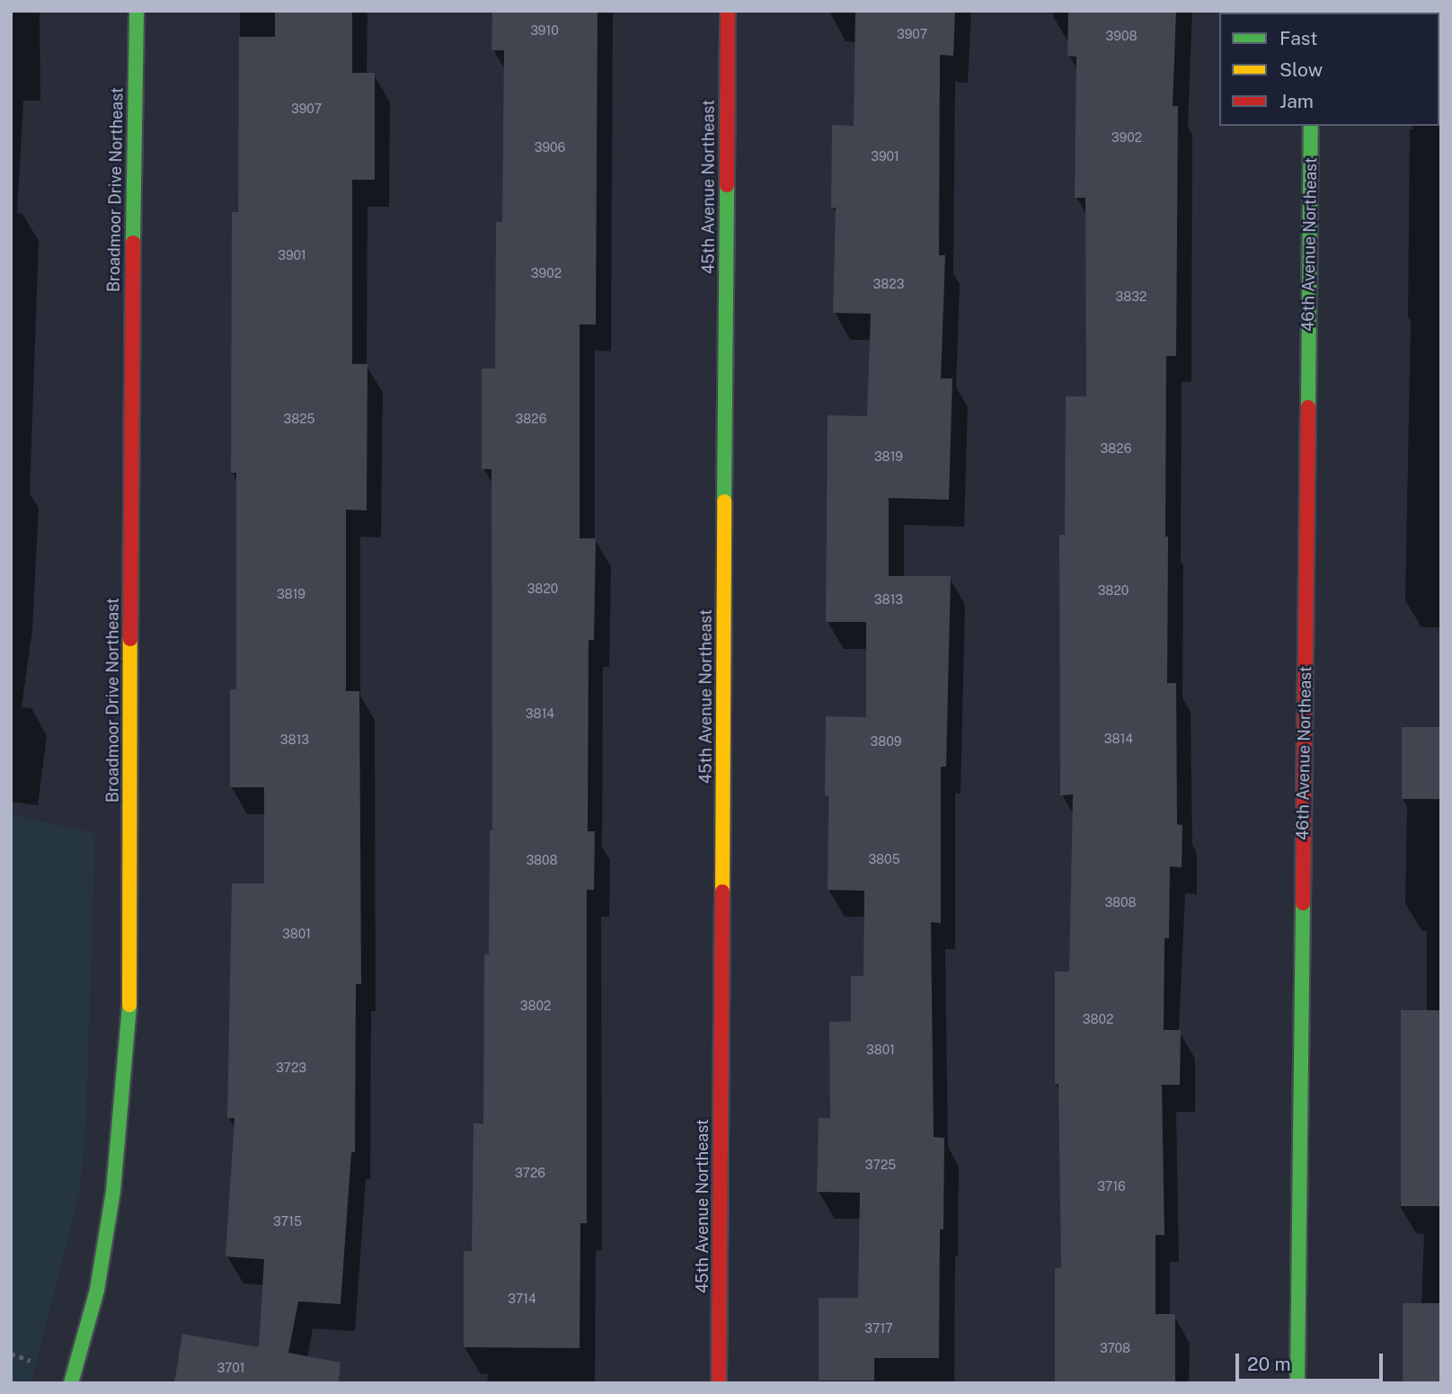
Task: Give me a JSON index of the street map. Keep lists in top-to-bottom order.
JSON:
{
  "streets": {
    "street": ["45th Avenue Northeast", "Broadmoor Drive Northeast", "46th Avenue Northeast"]
  },
  "house_numbers": [
    "3910",
    "3907",
    "3908",
    "3907",
    "3902",
    "3906",
    "3901",
    "3901",
    "3902",
    "3823",
    "3832",
    "3825",
    "3826",
    "3826",
    "3819",
    "3820",
    "3820",
    "3819",
    "3813",
    "3814",
    "3814",
    "3813",
    "3809",
    "3805",
    "3808",
    "3808",
    "3801",
    "3802",
    "3802",
    "3801",
    "3723",
    "3725",
    "3726",
    "3716",
    "3715",
    "3714",
    "3717",
    "3708",
    "3701"
  ],
  "legend": ["Fast", "Slow", "Jam"],
  "scale_bar": "20 m"
}
